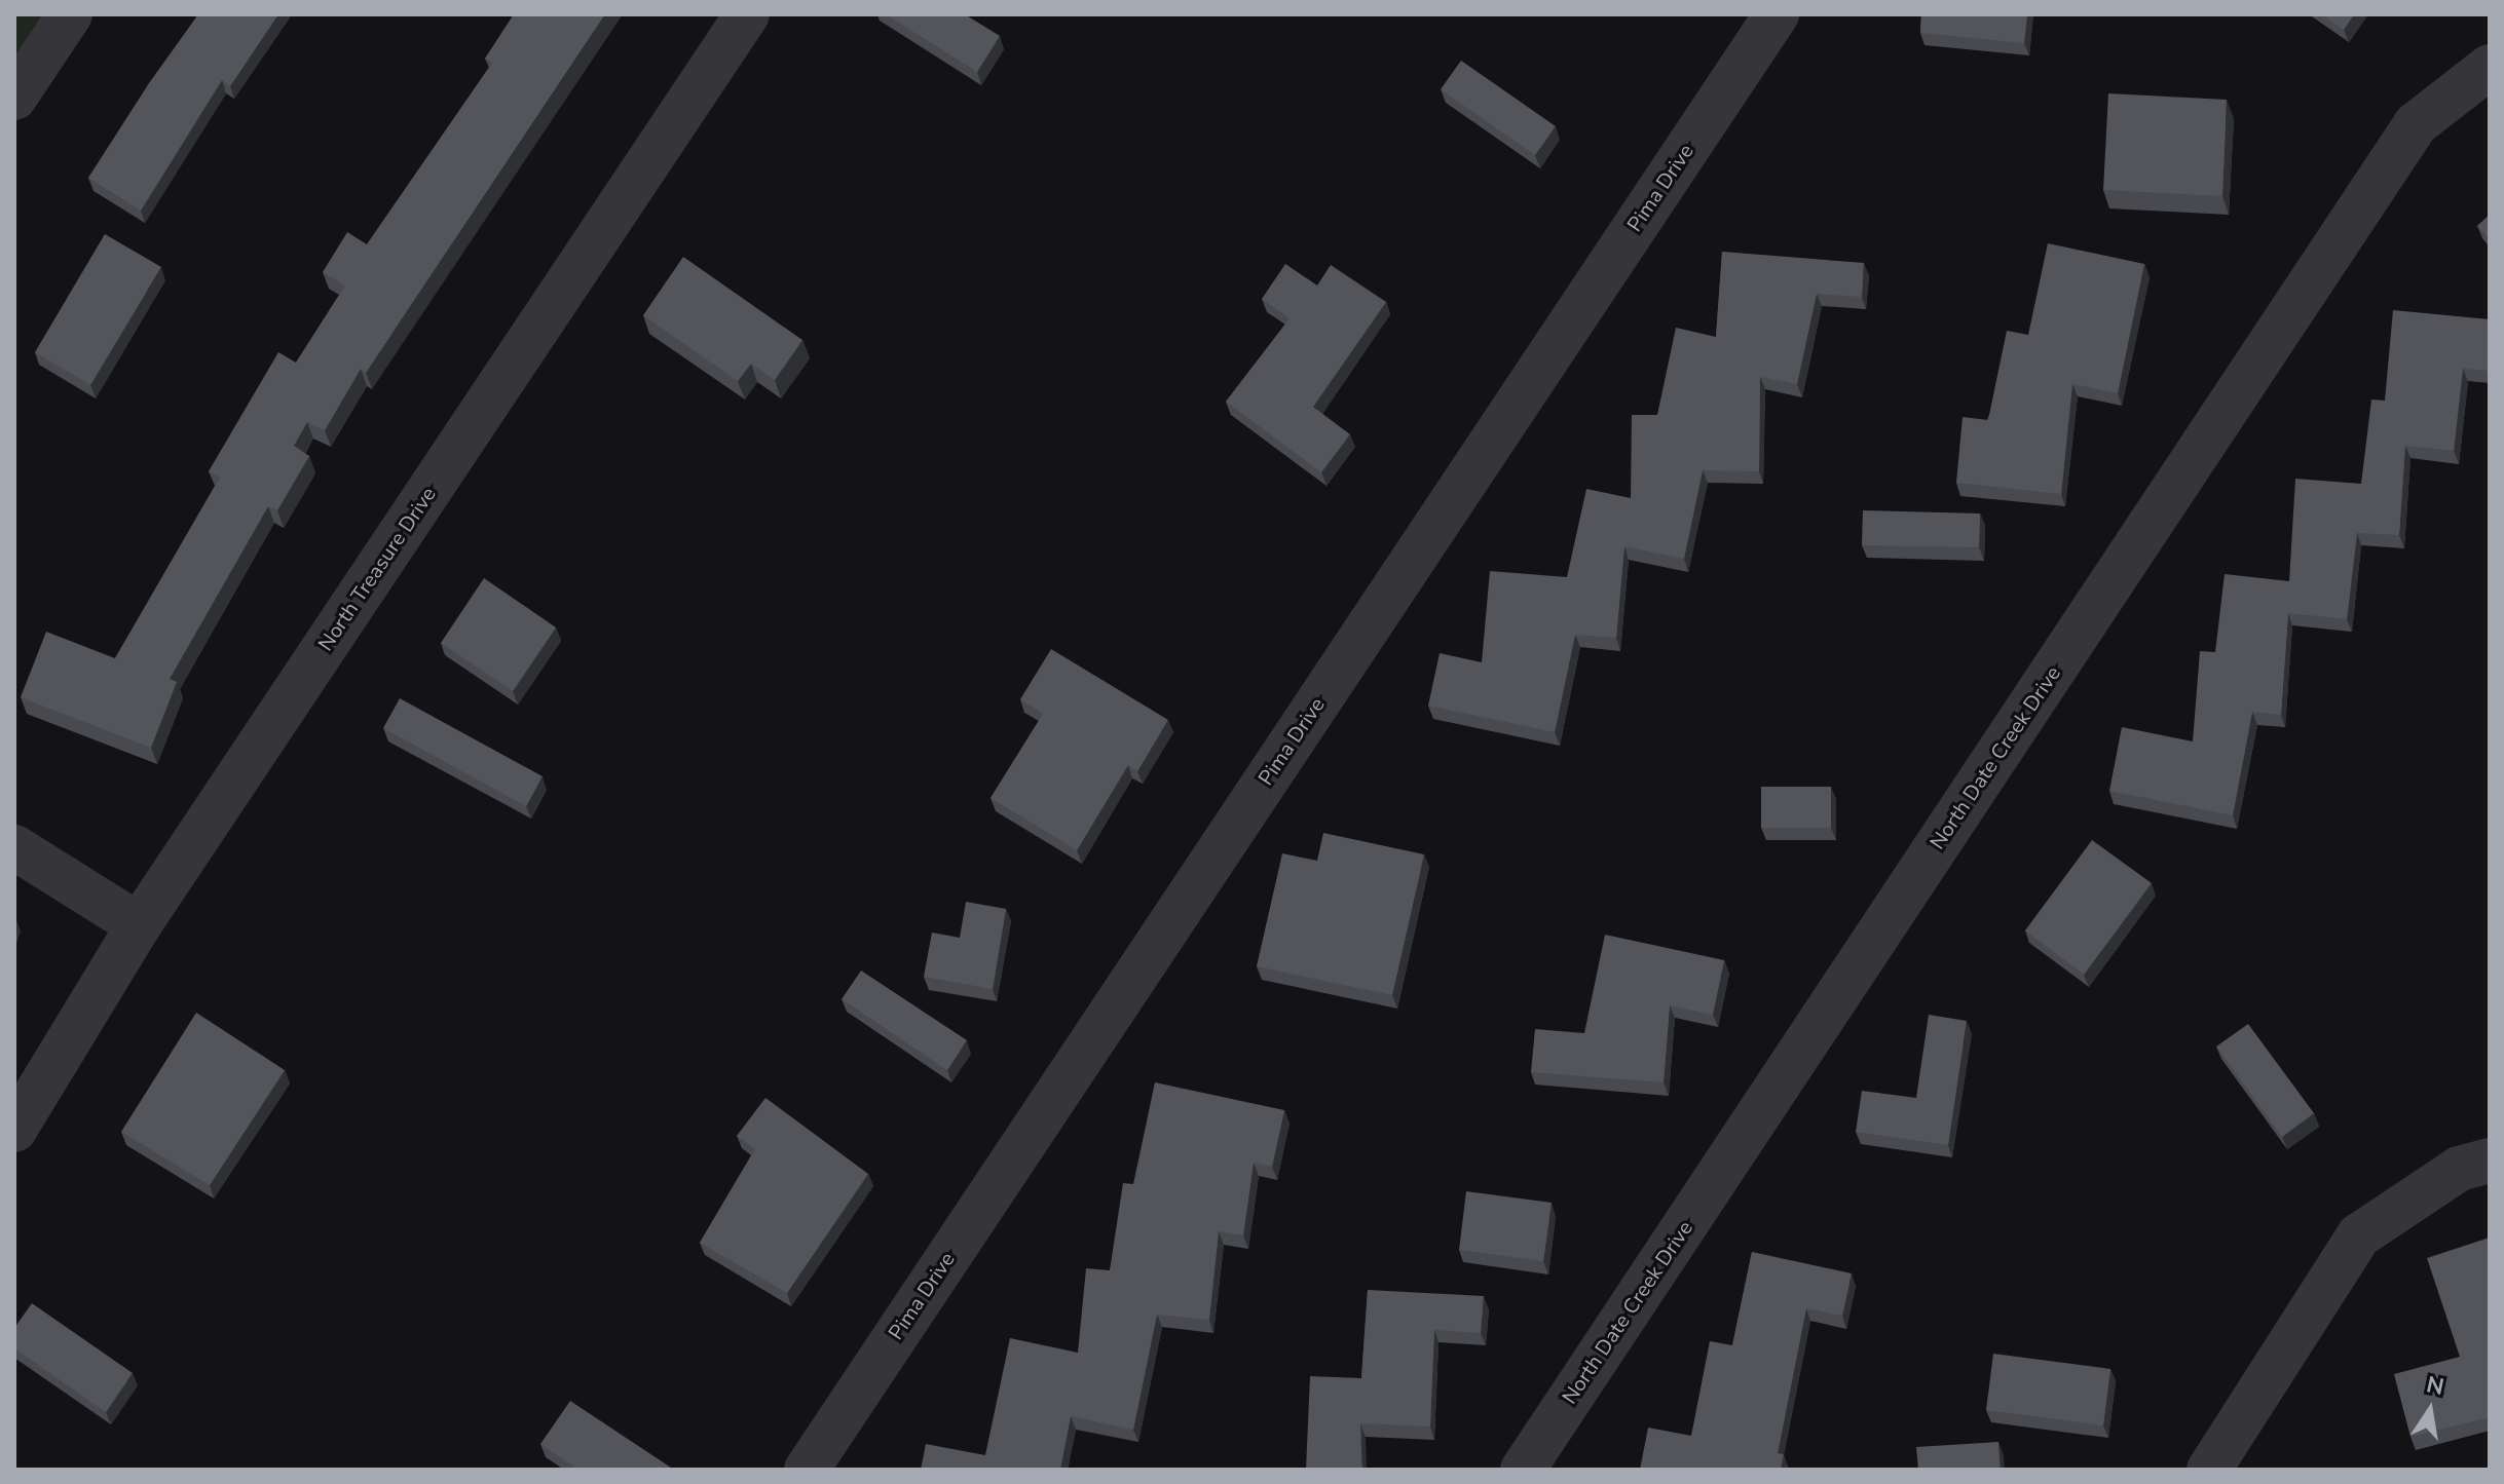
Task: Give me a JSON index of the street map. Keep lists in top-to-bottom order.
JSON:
{
  "streets": {
    "street": ["Pima Drive", "North Treasure Drive", "North Date Creek Drive"]
  },
  "north": "top"
}
